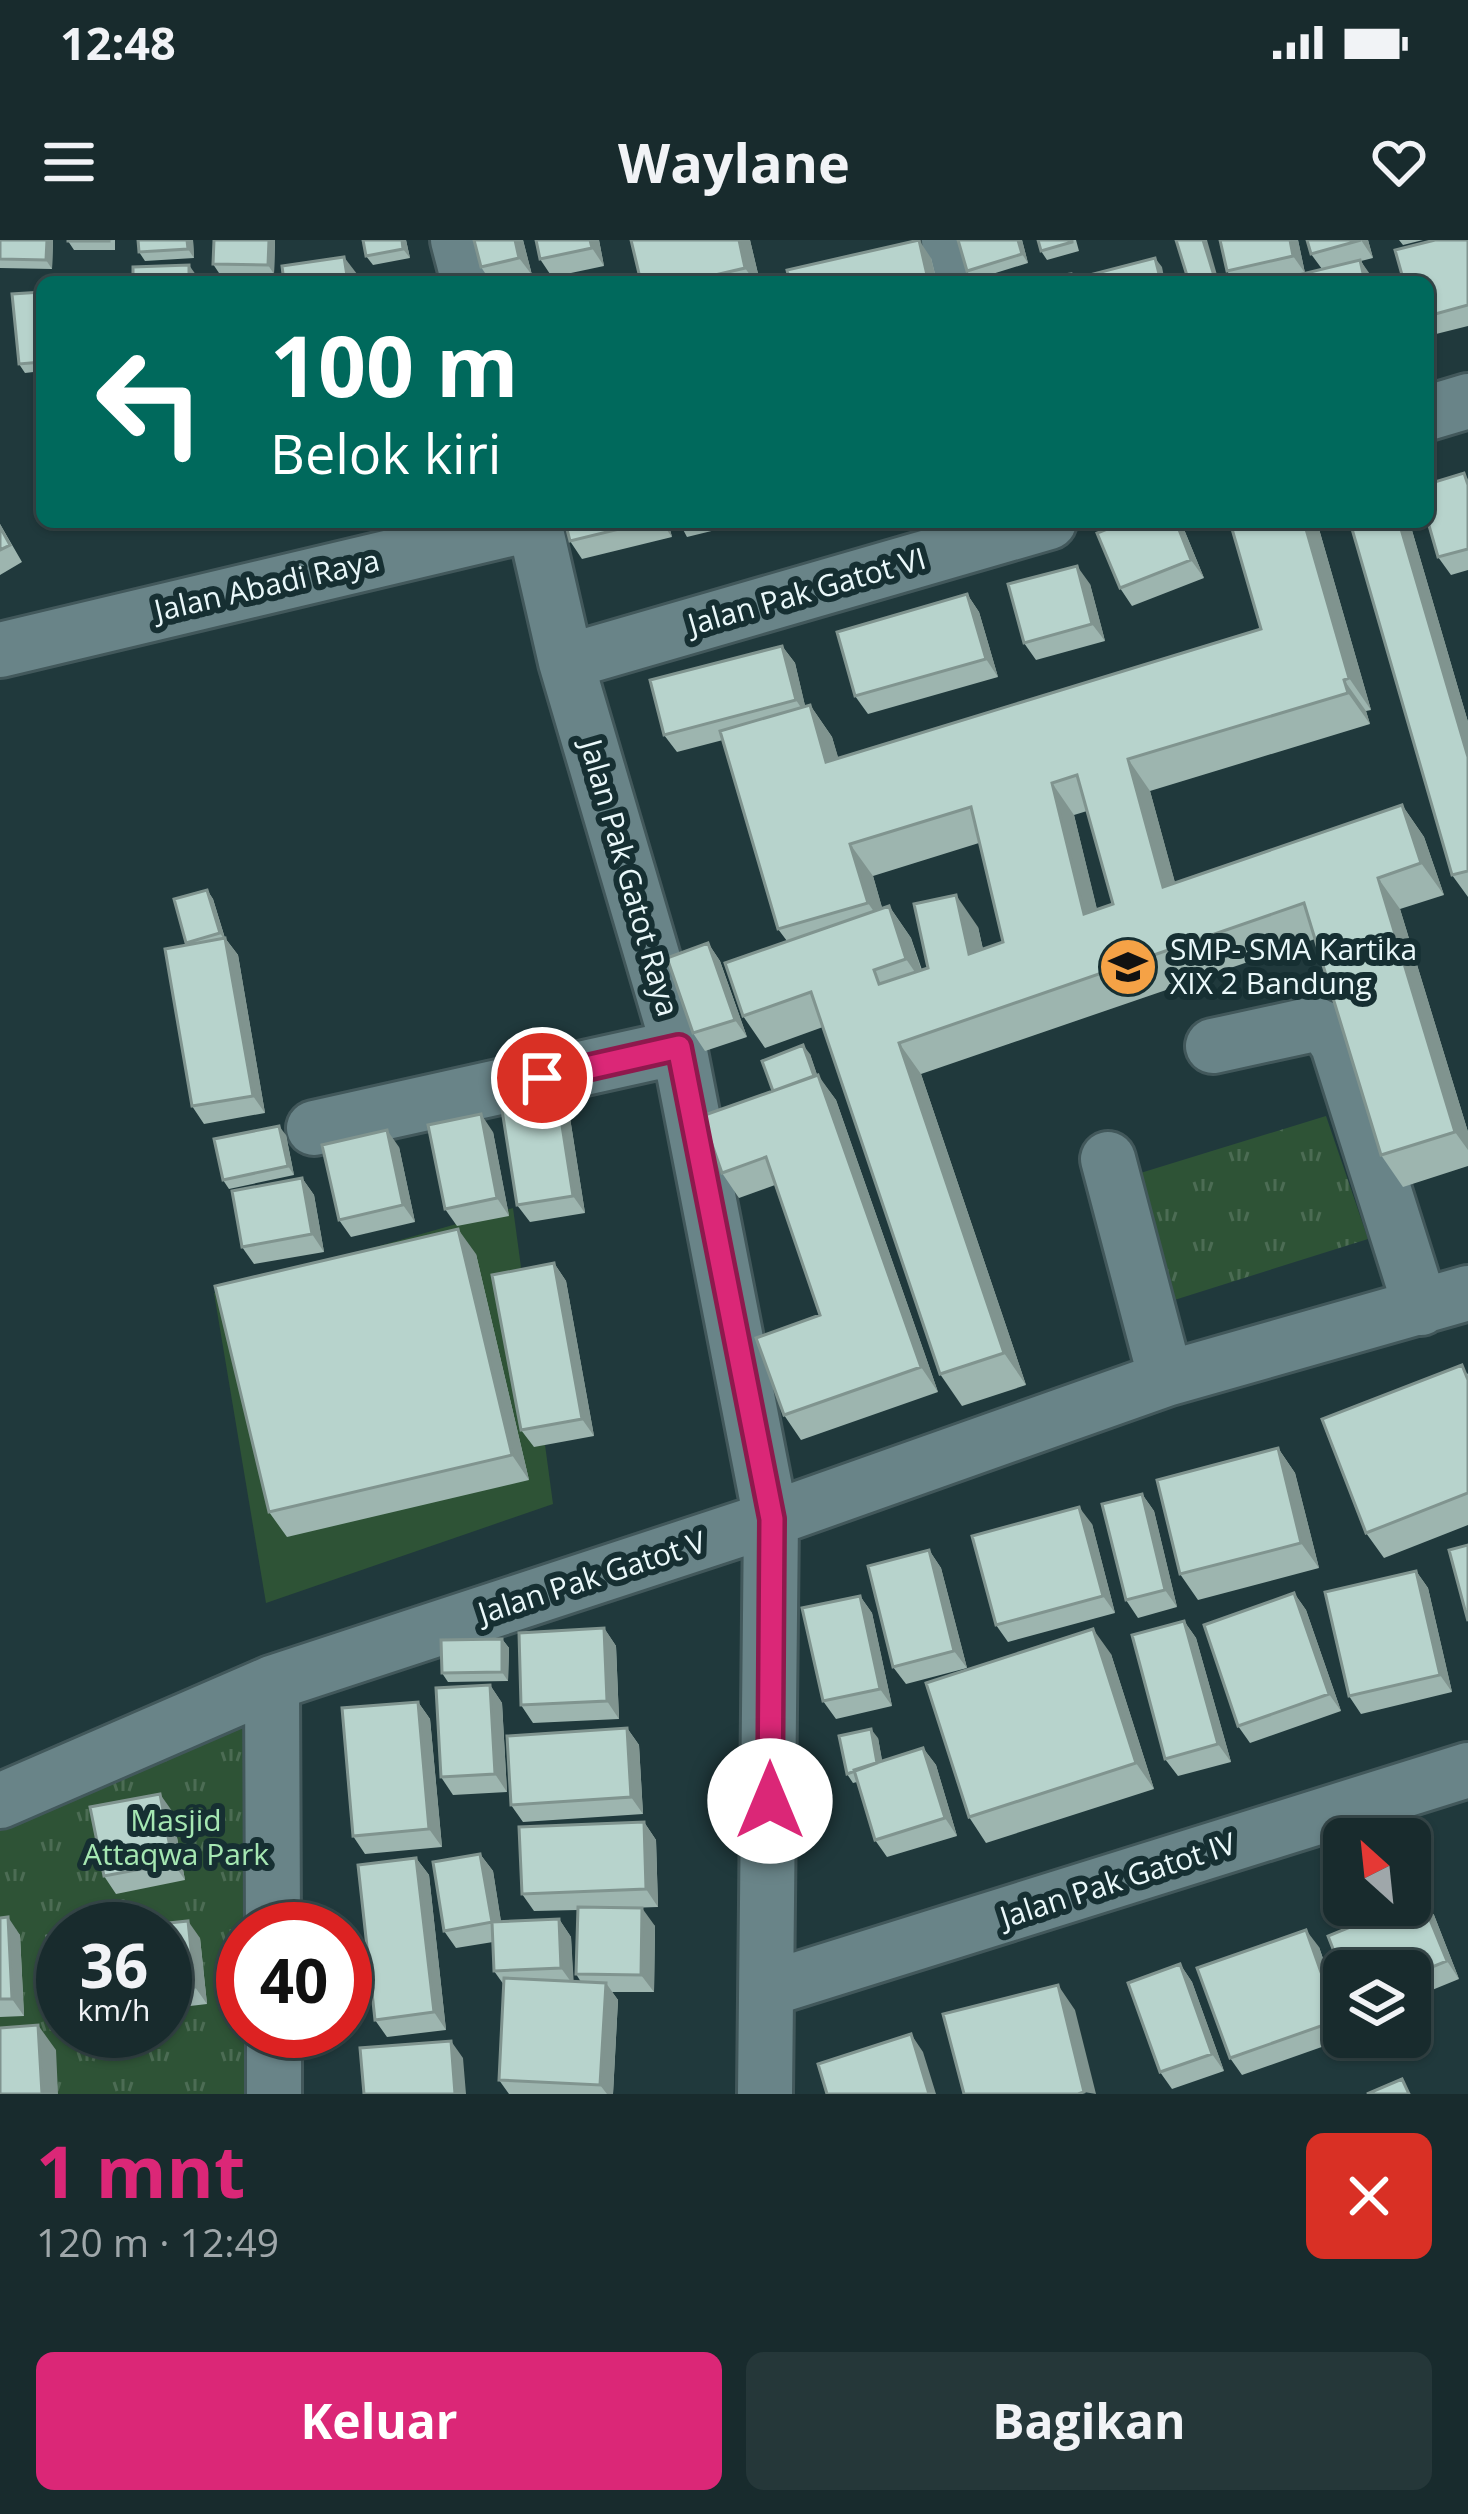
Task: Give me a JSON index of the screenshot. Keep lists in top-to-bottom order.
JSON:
{
  "streets": {
    "street": [
      "Jalan Abadi Raya",
      "Jalan Pak Gatot VI",
      "Jalan Pak Gatot Raya",
      "Jalan Pak Gatot V",
      "Jalan Pak Gatot IV"
    ]
  },
  "crossings": [
    ["Jalan Pak Gatot VI", "Jalan Pak Gatot Raya"],
    ["Jalan Pak Gatot Raya", "Jalan Pak Gatot V"],
    ["Jalan Pak Gatot Raya", "Jalan Pak Gatot IV"]
  ],
  "parks": ["Masjid Attaqwa Park"],
  "places": {
    "school or university": ["SMP- SMA Kartika XIX 2 Bandung"]
  },
  "north": "top left",
  "page": {
    "status": "12:48",
    "header": "Waylane",
    "turn": ["100 m", "Belok kiri"],
    "speed": "36 km/h",
    "limit": "40",
    "heading": ["1 mnt", "120 m · 12:49"],
    "buttons": ["Keluar", "Bagikan"]
  }
}
